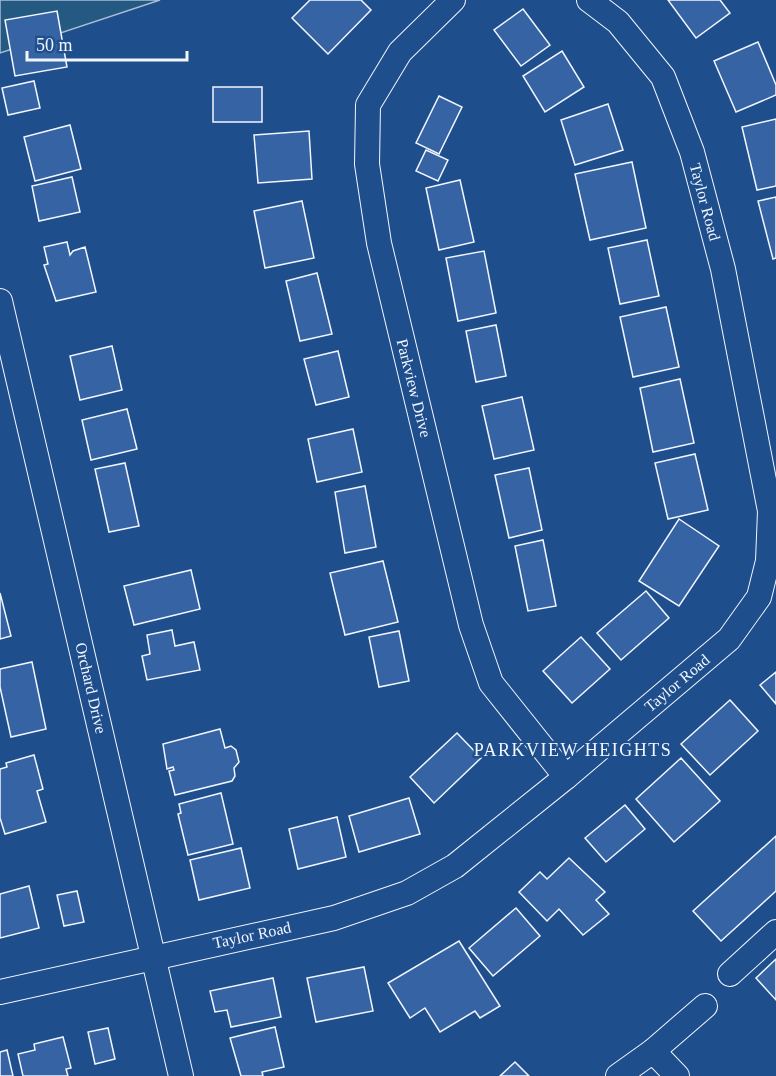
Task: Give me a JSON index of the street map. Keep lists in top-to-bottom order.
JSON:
{
  "streets": {
    "street": ["Taylor Road", "Parkview Drive", "Orchard Drive"]
  },
  "crossings": [
    ["Taylor Road", "Parkview Drive"],
    ["Taylor Road", "Orchard Drive"]
  ],
  "districts": ["PARKVIEW HEIGHTS"],
  "scale_bar": "50 m"
}
